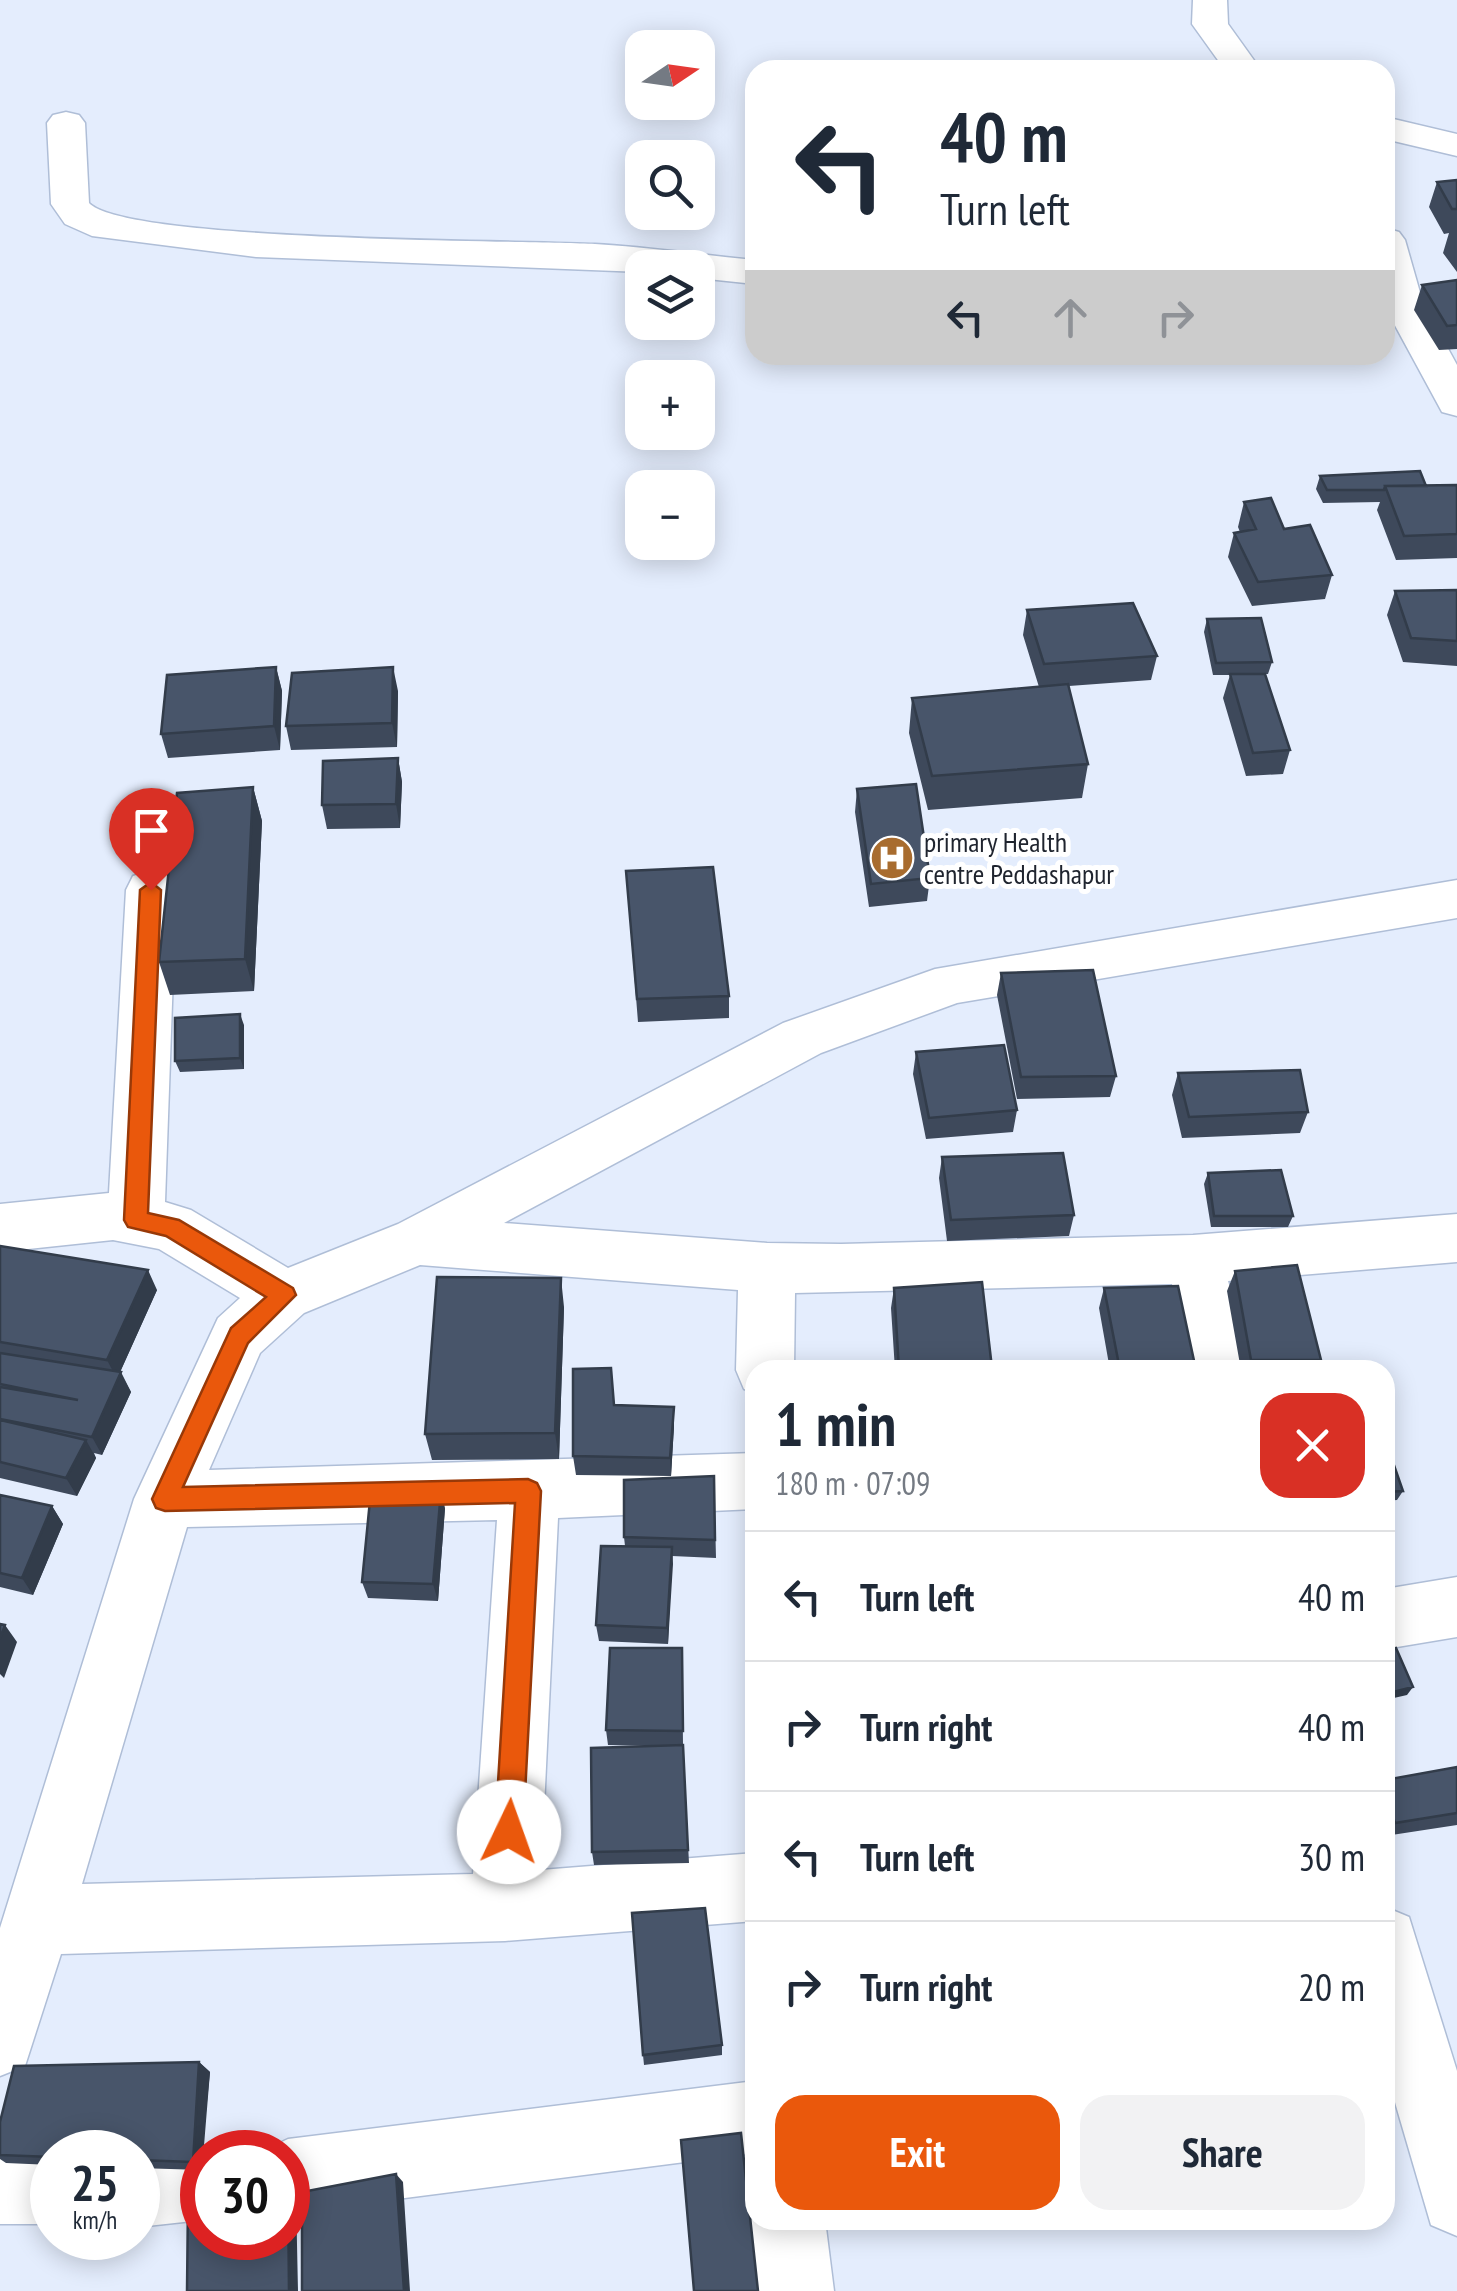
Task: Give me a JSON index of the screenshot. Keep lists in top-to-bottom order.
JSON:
{
  "places": {
    "hospital": ["primary Health centre Peddashapur"]
  },
  "north": "right",
  "page": {
    "map_buttons": ["+", "−"],
    "turn": ["40 m", "Turn left"],
    "heading": ["1 min", "180 m · 07:09"],
    "list": [
      {
        "name": "Turn left",
        "value": "40 m"
      },
      {
        "name": "Turn right",
        "value": "40 m"
      },
      {
        "name": "Turn left",
        "value": "30 m"
      },
      {
        "name": "Turn right",
        "value": "20 m"
      }
    ],
    "buttons": ["Exit", "Share"],
    "speed": "25 km/h",
    "limit": "30"
  }
}
